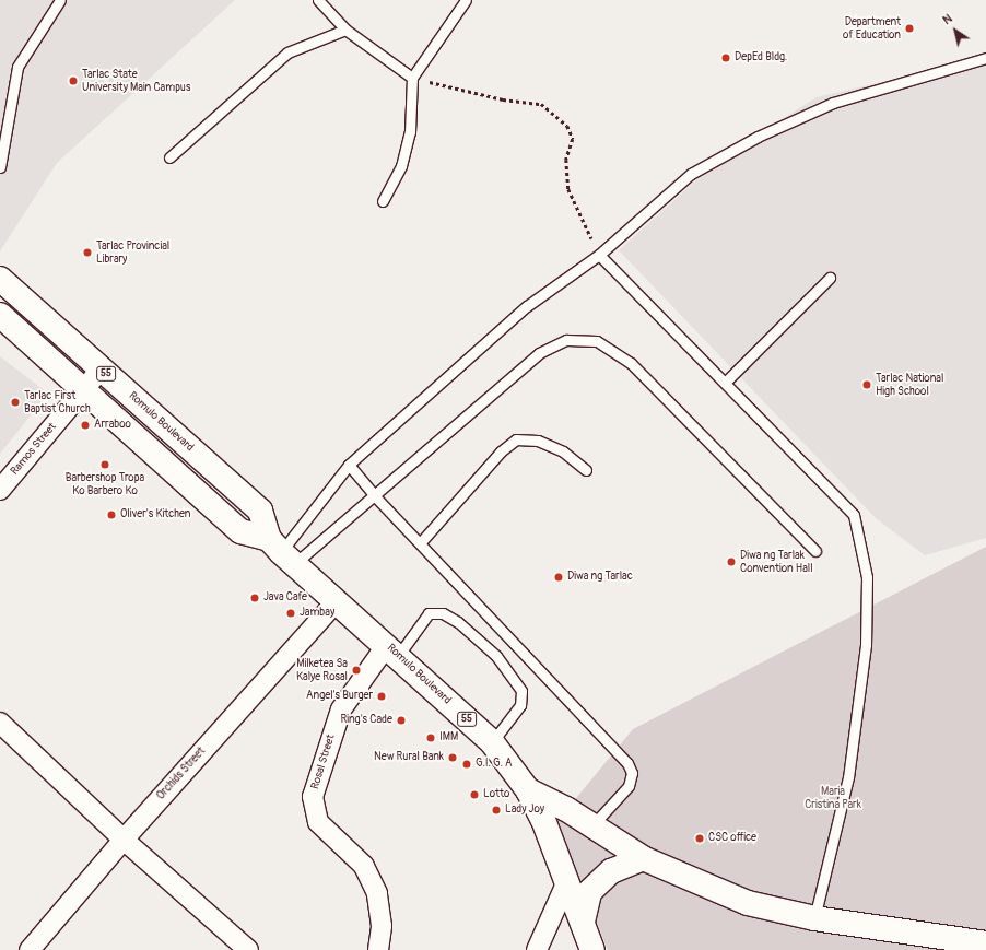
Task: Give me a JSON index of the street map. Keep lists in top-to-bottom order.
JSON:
{
  "streets": {
    "main road": ["55", "Romulo Boulevard"],
    "street": ["Ramos Street", "Rosal Street", "Orchids Street"]
  },
  "crossings": [
    ["Romulo Boulevard", "Ramos Street"],
    ["Romulo Boulevard", "Rosal Street"],
    ["Romulo Boulevard", "Orchids Street"]
  ],
  "parks": ["Maria Cristina Park"],
  "places": [
    "Department of Education",
    "DepEd Bldg.",
    "Tarlac State University Main Campus",
    "Tarlac Provincial Library",
    "Tarlac National High School",
    "Tarlac First Baptist Church",
    "Arraboo",
    "Barbershop Tropa Ko Barbero Ko",
    "Oliver's Kitchen",
    "Diwa ng Tarlak Convention Hall",
    "Diwa ng Tarlac",
    "Java Cafe",
    "Jambay",
    "Milketea Sa Kalye Rosal",
    "Angel's Burger",
    "Ring's Cade",
    "IMM",
    "New Rural Bank",
    "G.I. G. A",
    "Lotto",
    "Lady Joy",
    "CSC office"
  ],
  "north": "top left"
}
